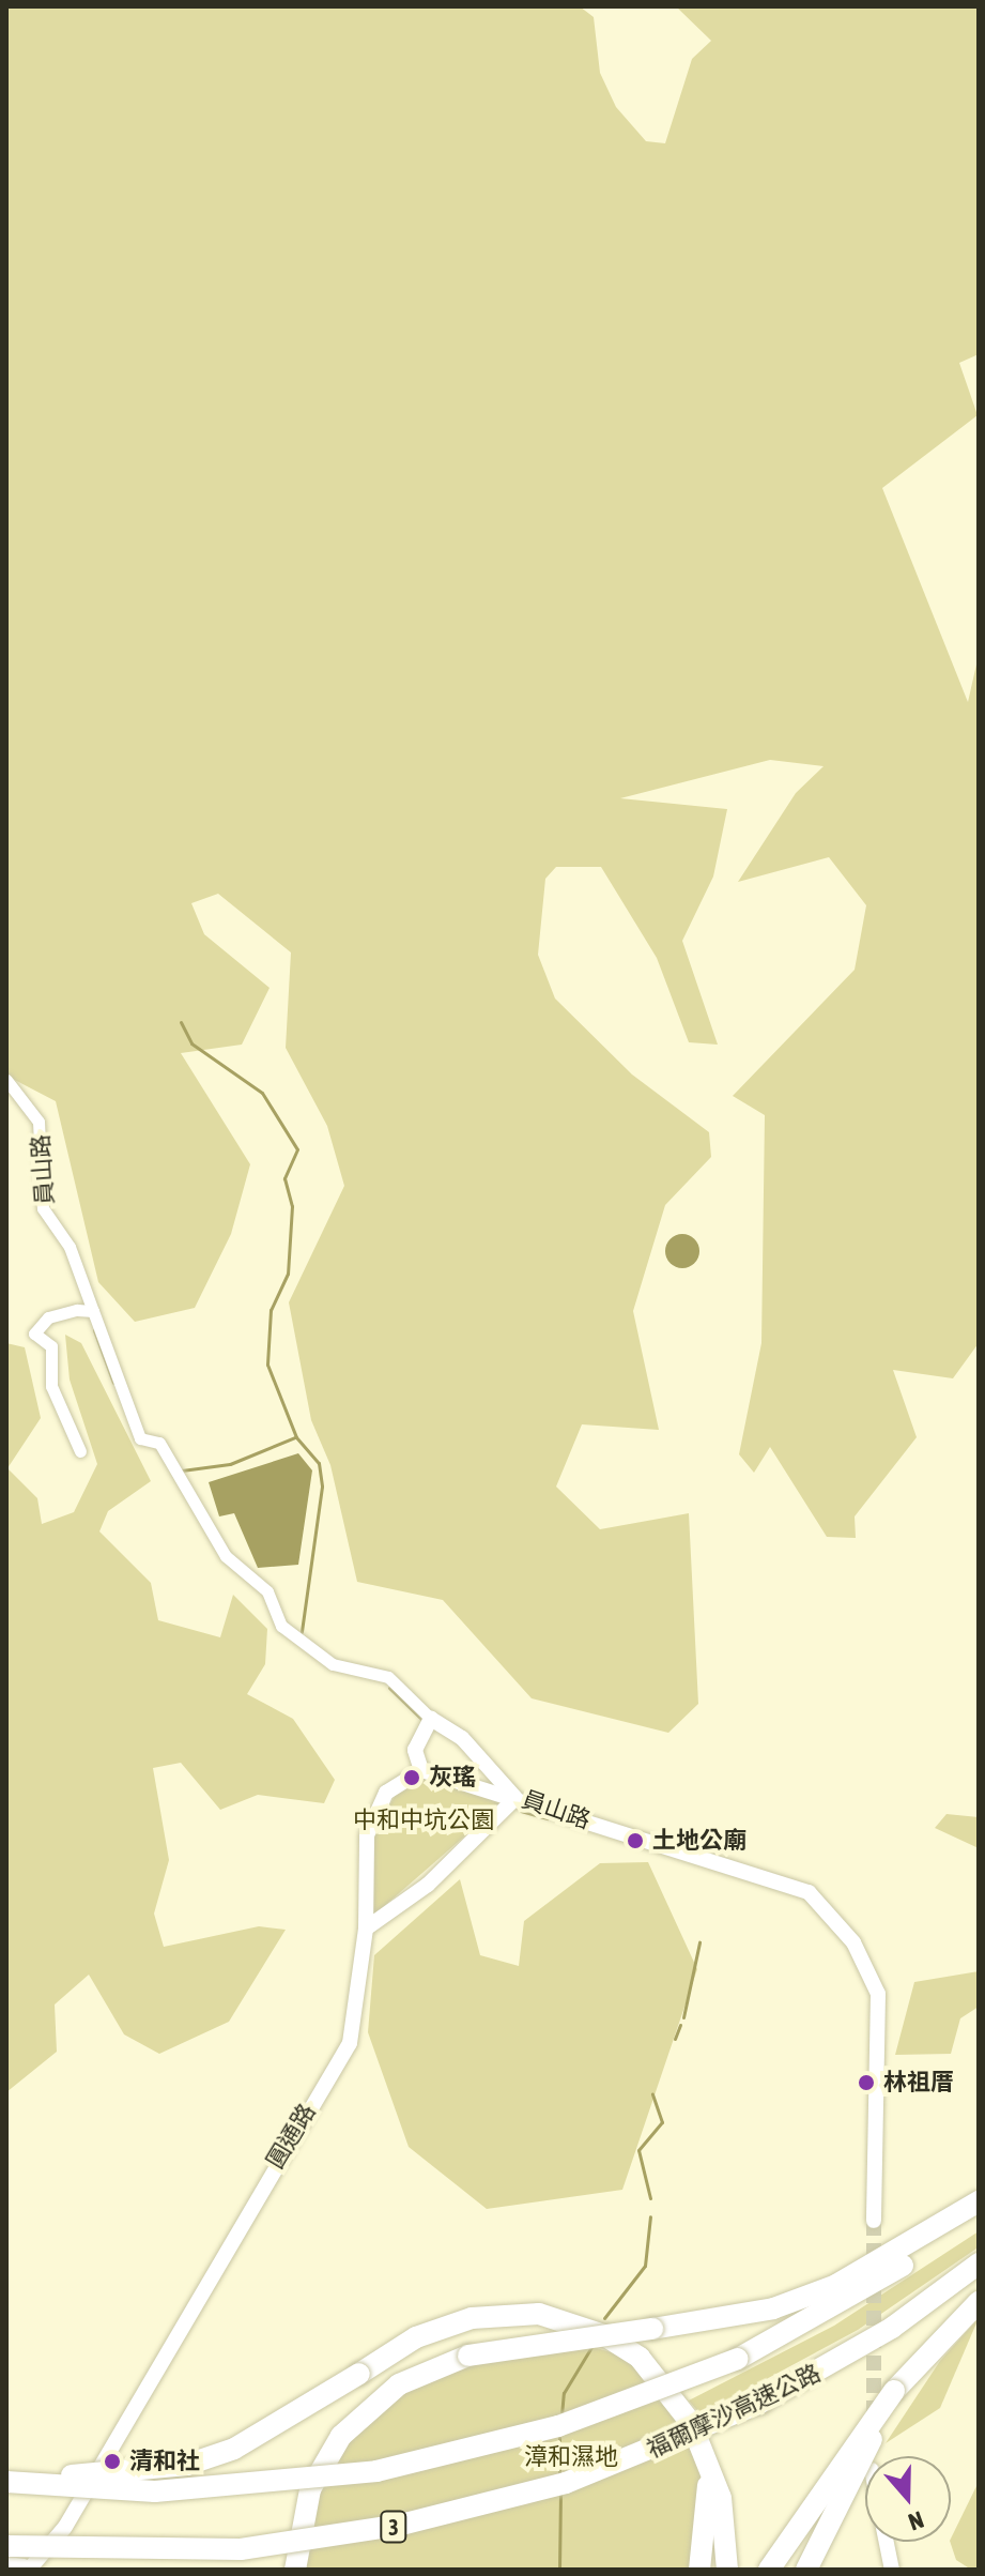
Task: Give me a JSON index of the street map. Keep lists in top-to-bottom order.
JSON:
{
  "streets": {
    "highway": ["福爾摩沙高速公路", "3"],
    "street": ["員山路", "圓通路"]
  },
  "parks": ["中和中坑公園", "漳和濕地"],
  "places": [
    "灰瑤",
    "土地公廟",
    "林祖厝",
    "清和社"
  ],
  "north": "bottom"
}
